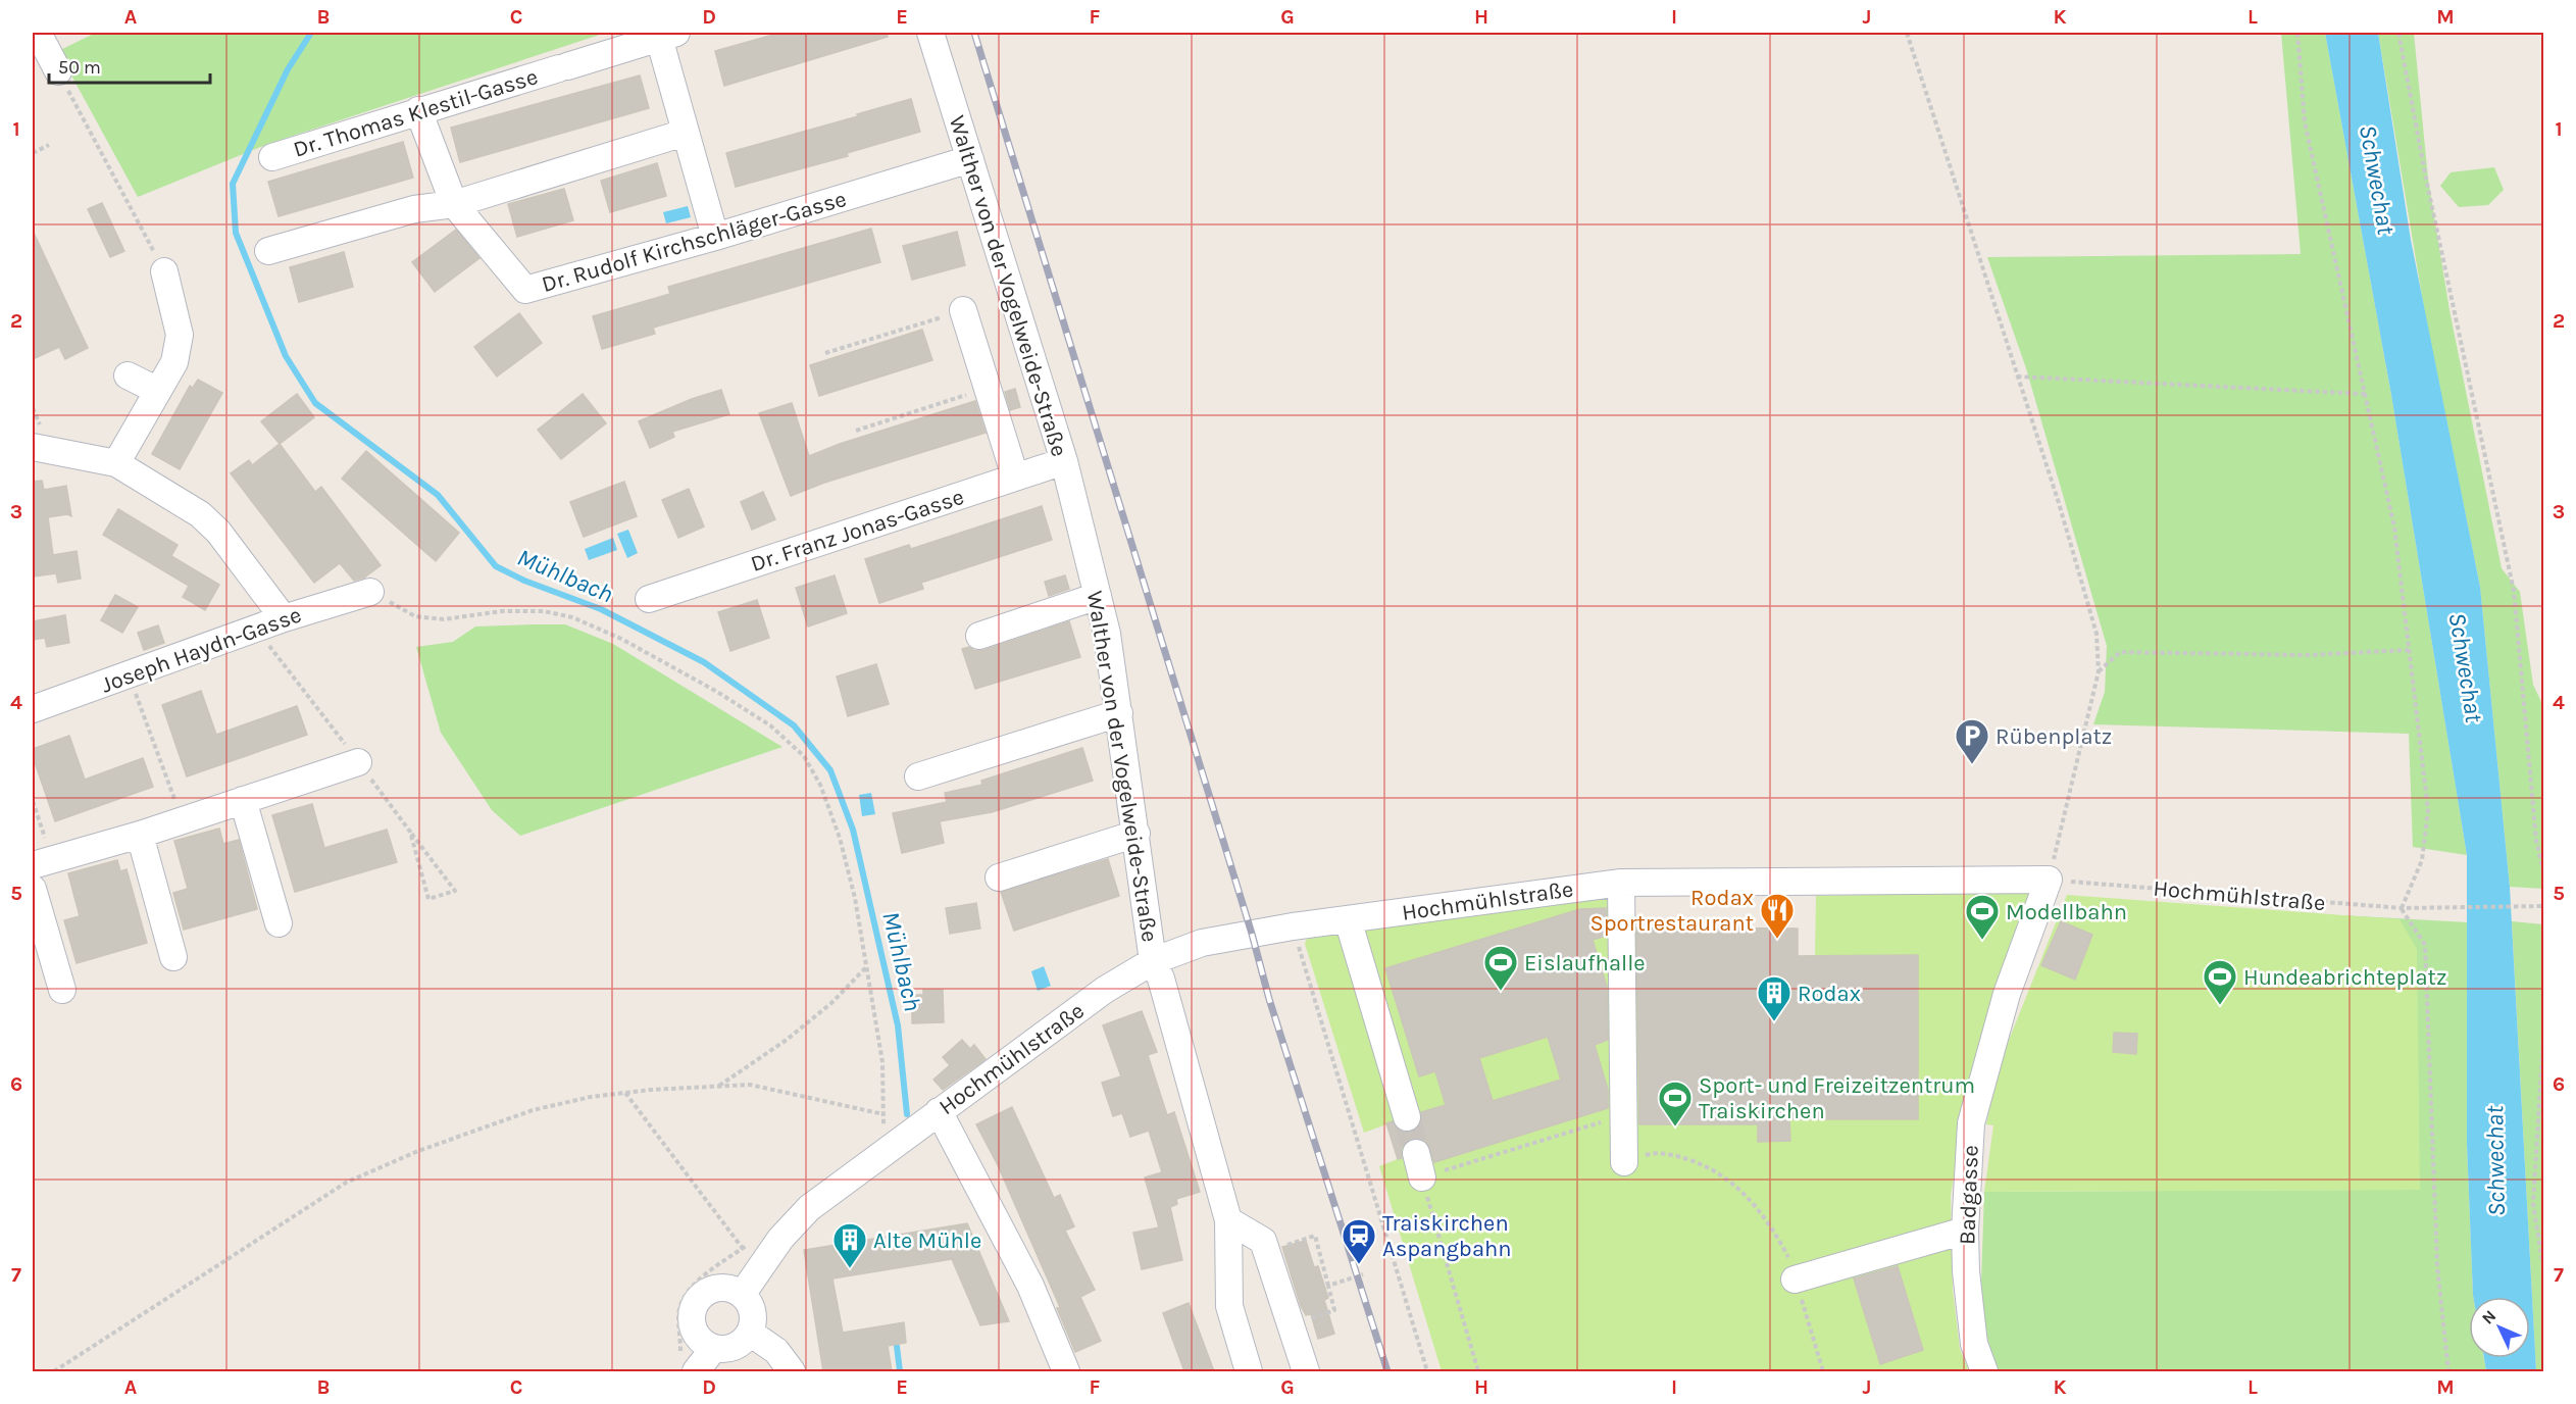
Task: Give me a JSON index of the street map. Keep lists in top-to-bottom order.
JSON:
{
  "streets": {
    "street": [
      "Dr. Thomas Klestil-Gasse",
      "Dr. Rudolf Kirchschläger-Gasse",
      "Walther von der Vogelweide-Straße",
      "Dr. Franz Jonas-Gasse",
      "Joseph Haydn-Gasse",
      "Hochmühlstraße",
      "Badgasse"
    ]
  },
  "crossings": [
    ["Dr. Thomas Klestil-Gasse", "Dr. Rudolf Kirchschläger-Gasse"],
    ["Dr. Rudolf Kirchschläger-Gasse", "Walther von der Vogelweide-Straße"],
    ["Walther von der Vogelweide-Straße", "Dr. Franz Jonas-Gasse"],
    ["Walther von der Vogelweide-Straße", "Hochmühlstraße"],
    ["Hochmühlstraße", "Badgasse"]
  ],
  "water": ["Schwechat", "Mühlbach"],
  "places": {
    "parking": ["Rübenplatz"],
    "restaurant": ["Rodax Sportrestaurant"],
    "sports": [
      "Modellbahn",
      "Eislaufhalle",
      "Hundeabrichteplatz",
      "Sport- und Freizeitzentrum Traiskirchen"
    ],
    "building": ["Rodax", "Alte Mühle"],
    "station": ["Traiskirchen Aspangbahn"]
  },
  "scale_bar": "50 m",
  "north": "top left",
  "grid": {
    "columns": [
      "A",
      "B",
      "C",
      "D",
      "E",
      "F",
      "G",
      "H",
      "I",
      "J",
      "K",
      "L",
      "M"
    ],
    "rows": [
      "1",
      "2",
      "3",
      "4",
      "5",
      "6",
      "7"
    ]
  }
}
